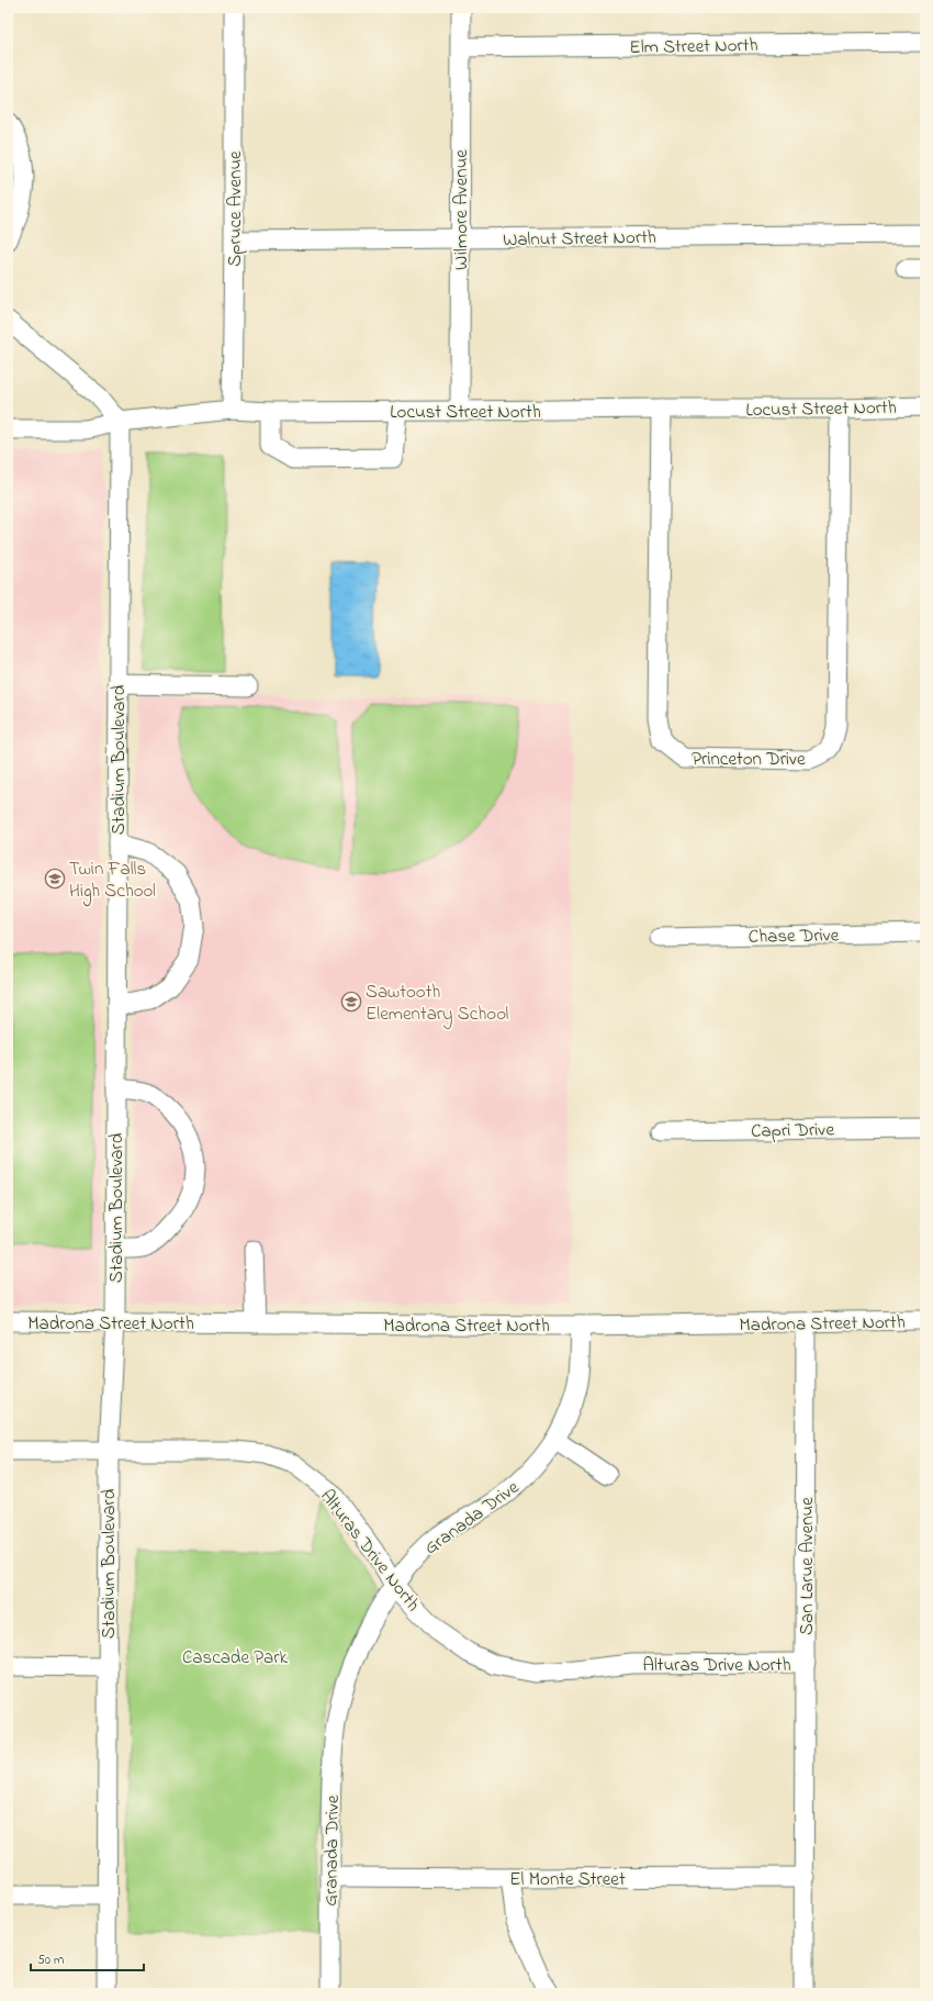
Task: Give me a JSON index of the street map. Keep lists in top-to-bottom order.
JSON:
{
  "streets": {
    "street": [
      "Elm Street North",
      "Spruce Avenue",
      "Wilmore Avenue",
      "Walnut Street North",
      "Locust Street North",
      "Princeton Drive",
      "Stadium Boulevard",
      "Chase Drive",
      "Capri Drive",
      "Madrona Street North",
      "Granada Drive",
      "Alturas Drive North",
      "San Larue Avenue",
      "El Monte Street"
    ]
  },
  "crossings": [
    ["Elm Street North", "Wilmore Avenue"],
    ["Spruce Avenue", "Walnut Street North"],
    ["Spruce Avenue", "Locust Street North"],
    ["Wilmore Avenue", "Walnut Street North"],
    ["Wilmore Avenue", "Locust Street North"],
    ["Locust Street North", "Princeton Drive"],
    ["Locust Street North", "Stadium Boulevard"],
    ["Stadium Boulevard", "Madrona Street North"],
    ["Stadium Boulevard", "Alturas Drive North"],
    ["Madrona Street North", "Granada Drive"],
    ["Madrona Street North", "San Larue Avenue"],
    ["Granada Drive", "Alturas Drive North"],
    ["Granada Drive", "El Monte Street"],
    ["Alturas Drive North", "San Larue Avenue"],
    ["San Larue Avenue", "El Monte Street"]
  ],
  "parks": ["Cascade Park"],
  "places": {
    "school or university": ["Twin Falls High School", "Sawtooth Elementary School"]
  },
  "scale_bar": "50 m"
}
